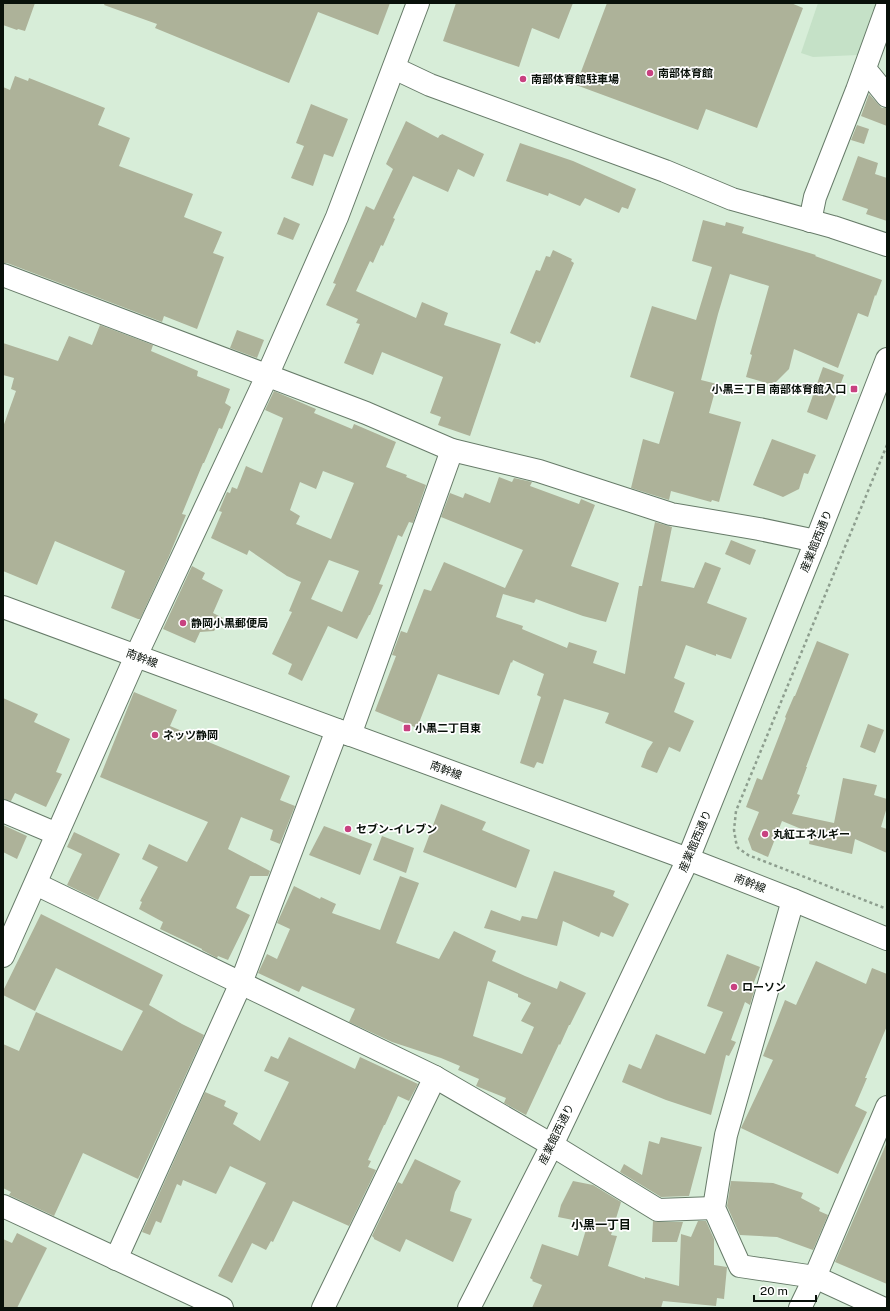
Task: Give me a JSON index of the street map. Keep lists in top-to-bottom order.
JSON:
{
  "streets": {
    "street": ["産業館西通り", "南幹線"]
  },
  "crossings": [
    ["産業館西通り", "南幹線"]
  ],
  "districts": ["小黒一丁目"],
  "places": {
    "other": [
      "南部体育館",
      "南部体育館駐車場",
      "静岡小黒郵便局",
      "ネッツ静岡",
      "セブン-イレブン",
      "丸紅エネルギー",
      "ローソン"
    ],
    "transit": ["小黒三丁目 南部体育館入口", "小黒二丁目東"]
  },
  "scale_bar": "20 m"
}
